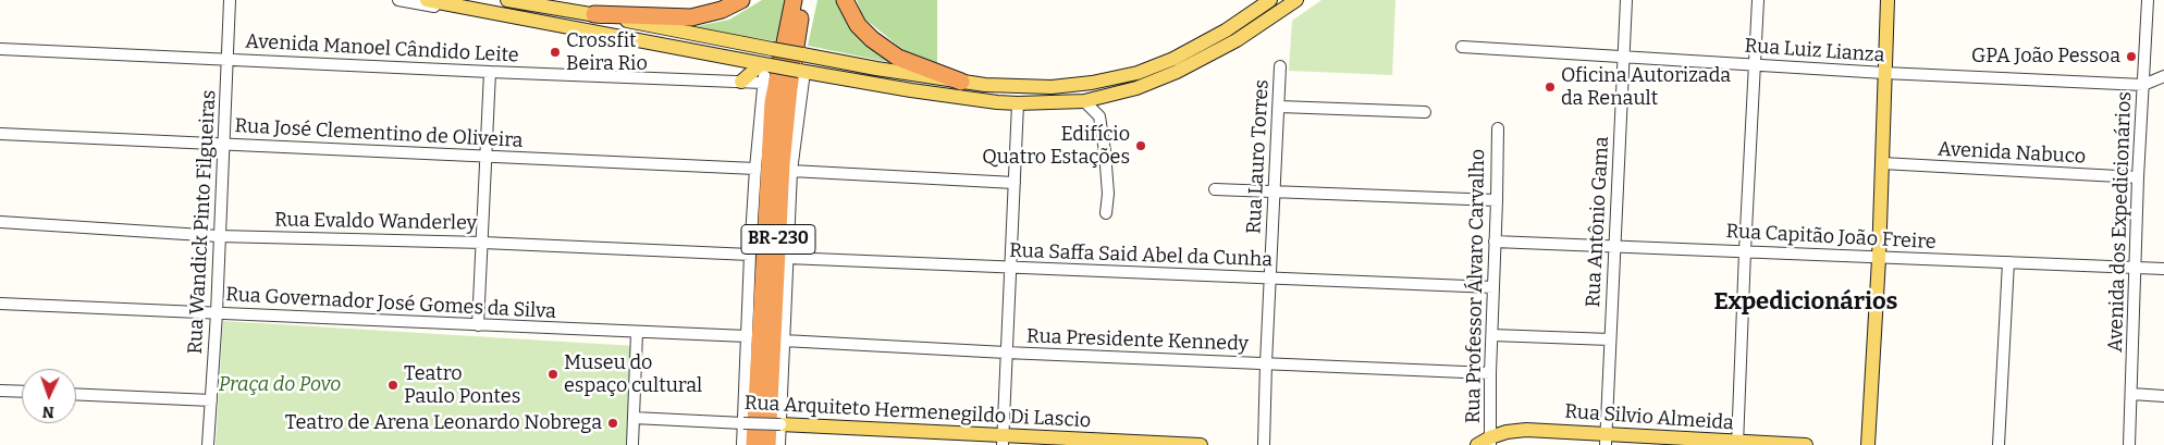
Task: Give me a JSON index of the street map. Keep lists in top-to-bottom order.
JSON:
{
  "streets": {
    "highway": ["BR-230"],
    "main road": ["Rua Arquiteto Hermenegildo Di Lascio", "Rua Silvio Almeida"],
    "street": [
      "Avenida Manoel Cândido Leite",
      "Rua Luiz Lianza",
      "Rua José Clementino de Oliveira",
      "Avenida Nabuco",
      "Rua Lauro Torres",
      "Rua Wandick Pinto Filgueiras",
      "Rua Evaldo Wanderley",
      "Rua Antônio Gama",
      "Avenida dos Expedicionários",
      "Rua Capitão João Freire",
      "Rua Saffa Said Abel da Cunha",
      "Rua Professor Álvaro Carvalho",
      "Rua Governador José Gomes da Silva",
      "Rua Presidente Kennedy"
    ]
  },
  "crossings": [
    ["Avenida Manoel Cândido Leite", "Rua Wandick Pinto Filgueiras"],
    ["Rua Luiz Lianza", "Rua Antônio Gama"],
    ["Rua Luiz Lianza", "Avenida dos Expedicionários"],
    ["Rua José Clementino de Oliveira", "Rua Wandick Pinto Filgueiras"],
    ["Avenida Nabuco", "Avenida dos Expedicionários"],
    ["Rua Lauro Torres", "Rua Saffa Said Abel da Cunha"],
    ["Rua Lauro Torres", "Rua Presidente Kennedy"],
    ["Rua Wandick Pinto Filgueiras", "Rua Evaldo Wanderley"],
    ["Rua Wandick Pinto Filgueiras", "Rua Governador José Gomes da Silva"],
    ["Rua Antônio Gama", "Rua Capitão João Freire"],
    ["Rua Antônio Gama", "Rua Silvio Almeida"],
    ["Avenida dos Expedicionários", "Rua Capitão João Freire"],
    ["Rua Capitão João Freire", "Rua Professor Álvaro Carvalho"],
    ["Rua Saffa Said Abel da Cunha", "Rua Professor Álvaro Carvalho"],
    ["Rua Professor Álvaro Carvalho", "Rua Presidente Kennedy"],
    ["Rua Professor Álvaro Carvalho", "Rua Silvio Almeida"]
  ],
  "districts": ["Expedicionários"],
  "parks": ["Praça do Povo"],
  "places": [
    "Crossfit Beira Rio",
    "GPA João Pessoa",
    "Oficina Autorizada da Renault",
    "Edifício Quatro Estações",
    "Museu do espaço cultural",
    "Teatro Paulo Pontes",
    "Teatro de Arena Leonardo Nobrega"
  ],
  "north": "bottom"
}
